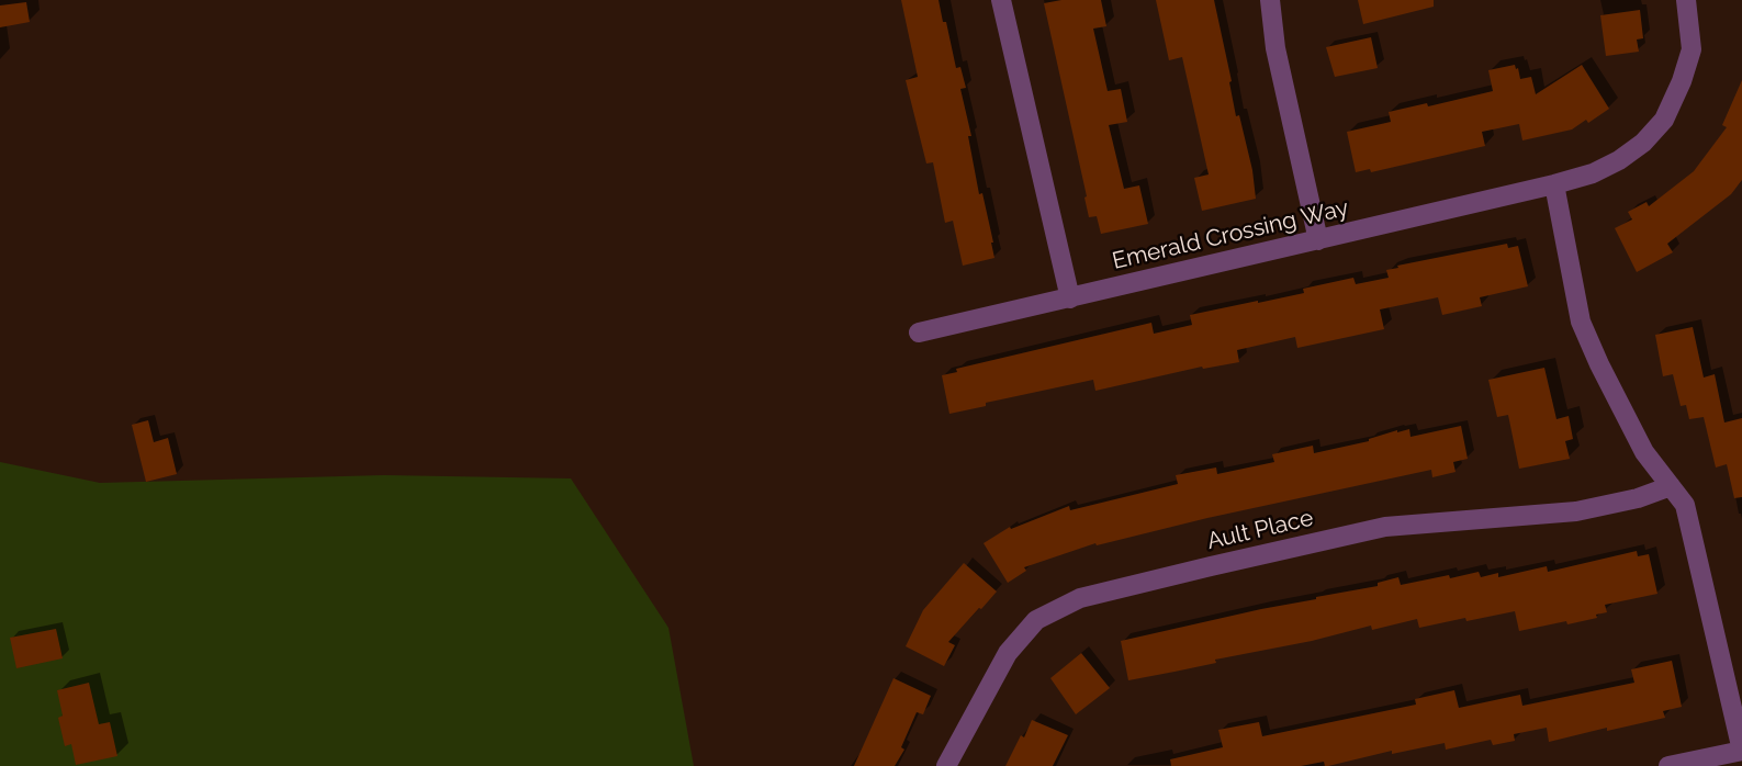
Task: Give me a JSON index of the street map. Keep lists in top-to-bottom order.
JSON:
{
  "streets": {
    "street": ["Emerald Crossing Way", "Ault Place"]
  }
}
